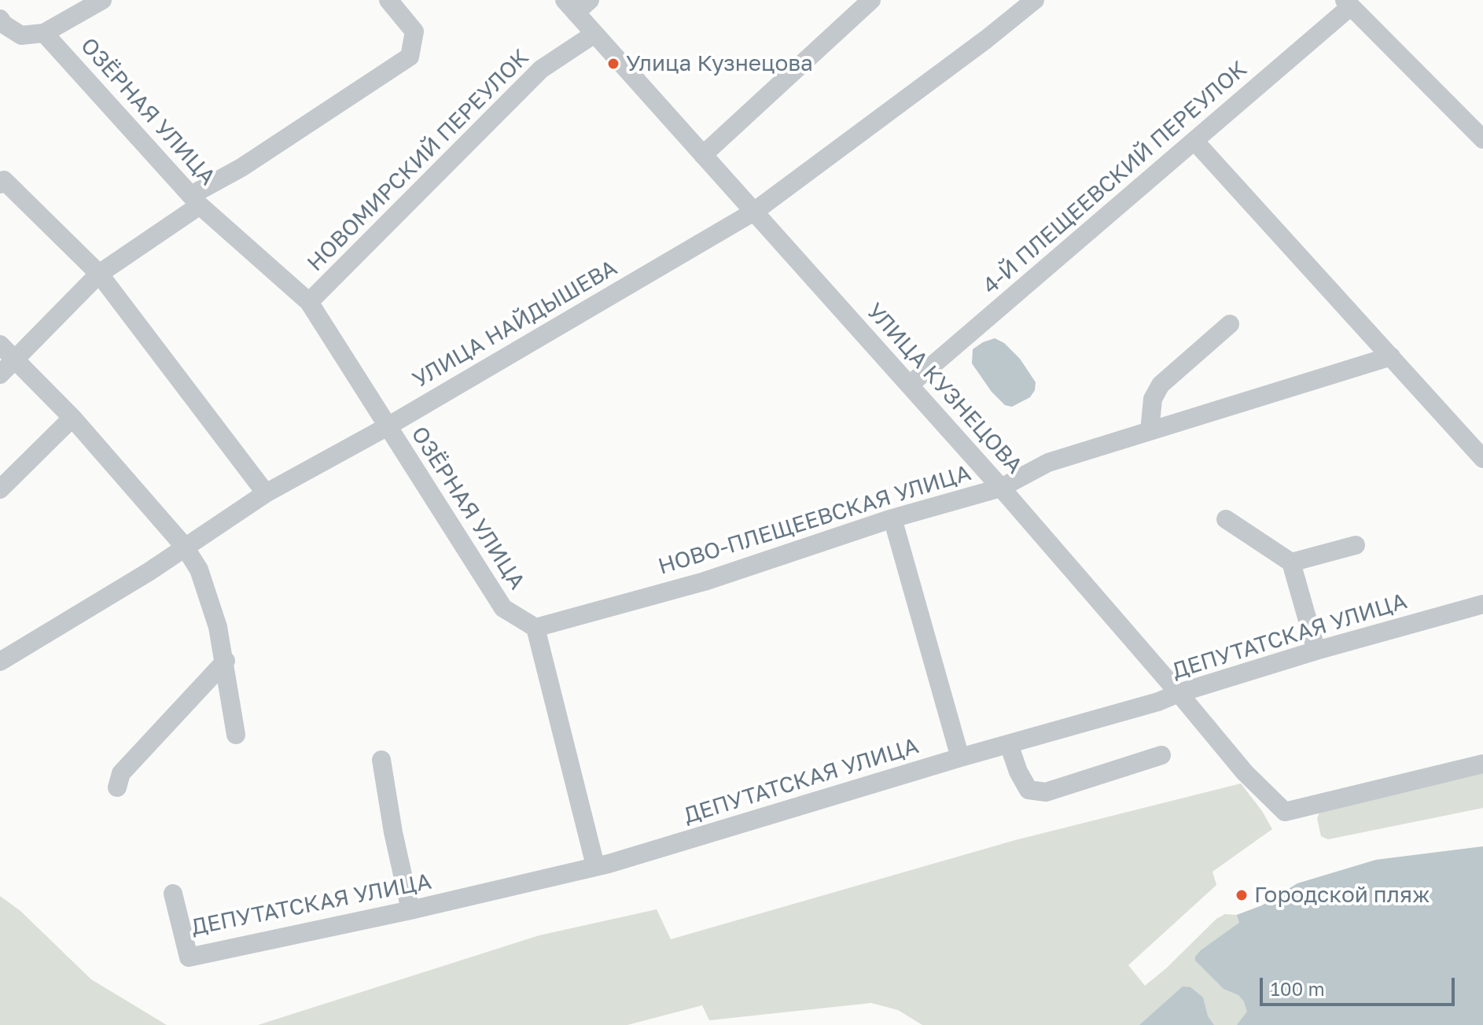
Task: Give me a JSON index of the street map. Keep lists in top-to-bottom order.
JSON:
{
  "streets": {
    "street": [
      "ОЗЁРНАЯ УЛИЦА",
      "НОВОМИРСКИЙ ПЕРЕУЛОК",
      "4-Й ПЛЕЩЕЕВСКИЙ ПЕРЕУЛОК",
      "УЛИЦА НАЙДЫШЕВА",
      "УЛИЦА КУЗНЕЦОВА",
      "НОВО-ПЛЕЩЕЕВСКАЯ УЛИЦА",
      "ДЕПУТАТСКАЯ УЛИЦА"
    ]
  },
  "crossings": [
    ["ОЗЁРНАЯ УЛИЦА", "НОВОМИРСКИЙ ПЕРЕУЛОК"],
    ["ОЗЁРНАЯ УЛИЦА", "УЛИЦА НАЙДЫШЕВА"],
    ["ОЗЁРНАЯ УЛИЦА", "НОВО-ПЛЕЩЕЕВСКАЯ УЛИЦА"],
    ["НОВОМИРСКИЙ ПЕРЕУЛОК", "УЛИЦА КУЗНЕЦОВА"],
    ["4-Й ПЛЕЩЕЕВСКИЙ ПЕРЕУЛОК", "УЛИЦА КУЗНЕЦОВА"],
    ["УЛИЦА НАЙДЫШЕВА", "УЛИЦА КУЗНЕЦОВА"],
    ["УЛИЦА КУЗНЕЦОВА", "НОВО-ПЛЕЩЕЕВСКАЯ УЛИЦА"],
    ["УЛИЦА КУЗНЕЦОВА", "ДЕПУТАТСКАЯ УЛИЦА"]
  ],
  "places": ["Улица Кузнецова", "Городской пляж"],
  "scale_bar": "100 m"
}
